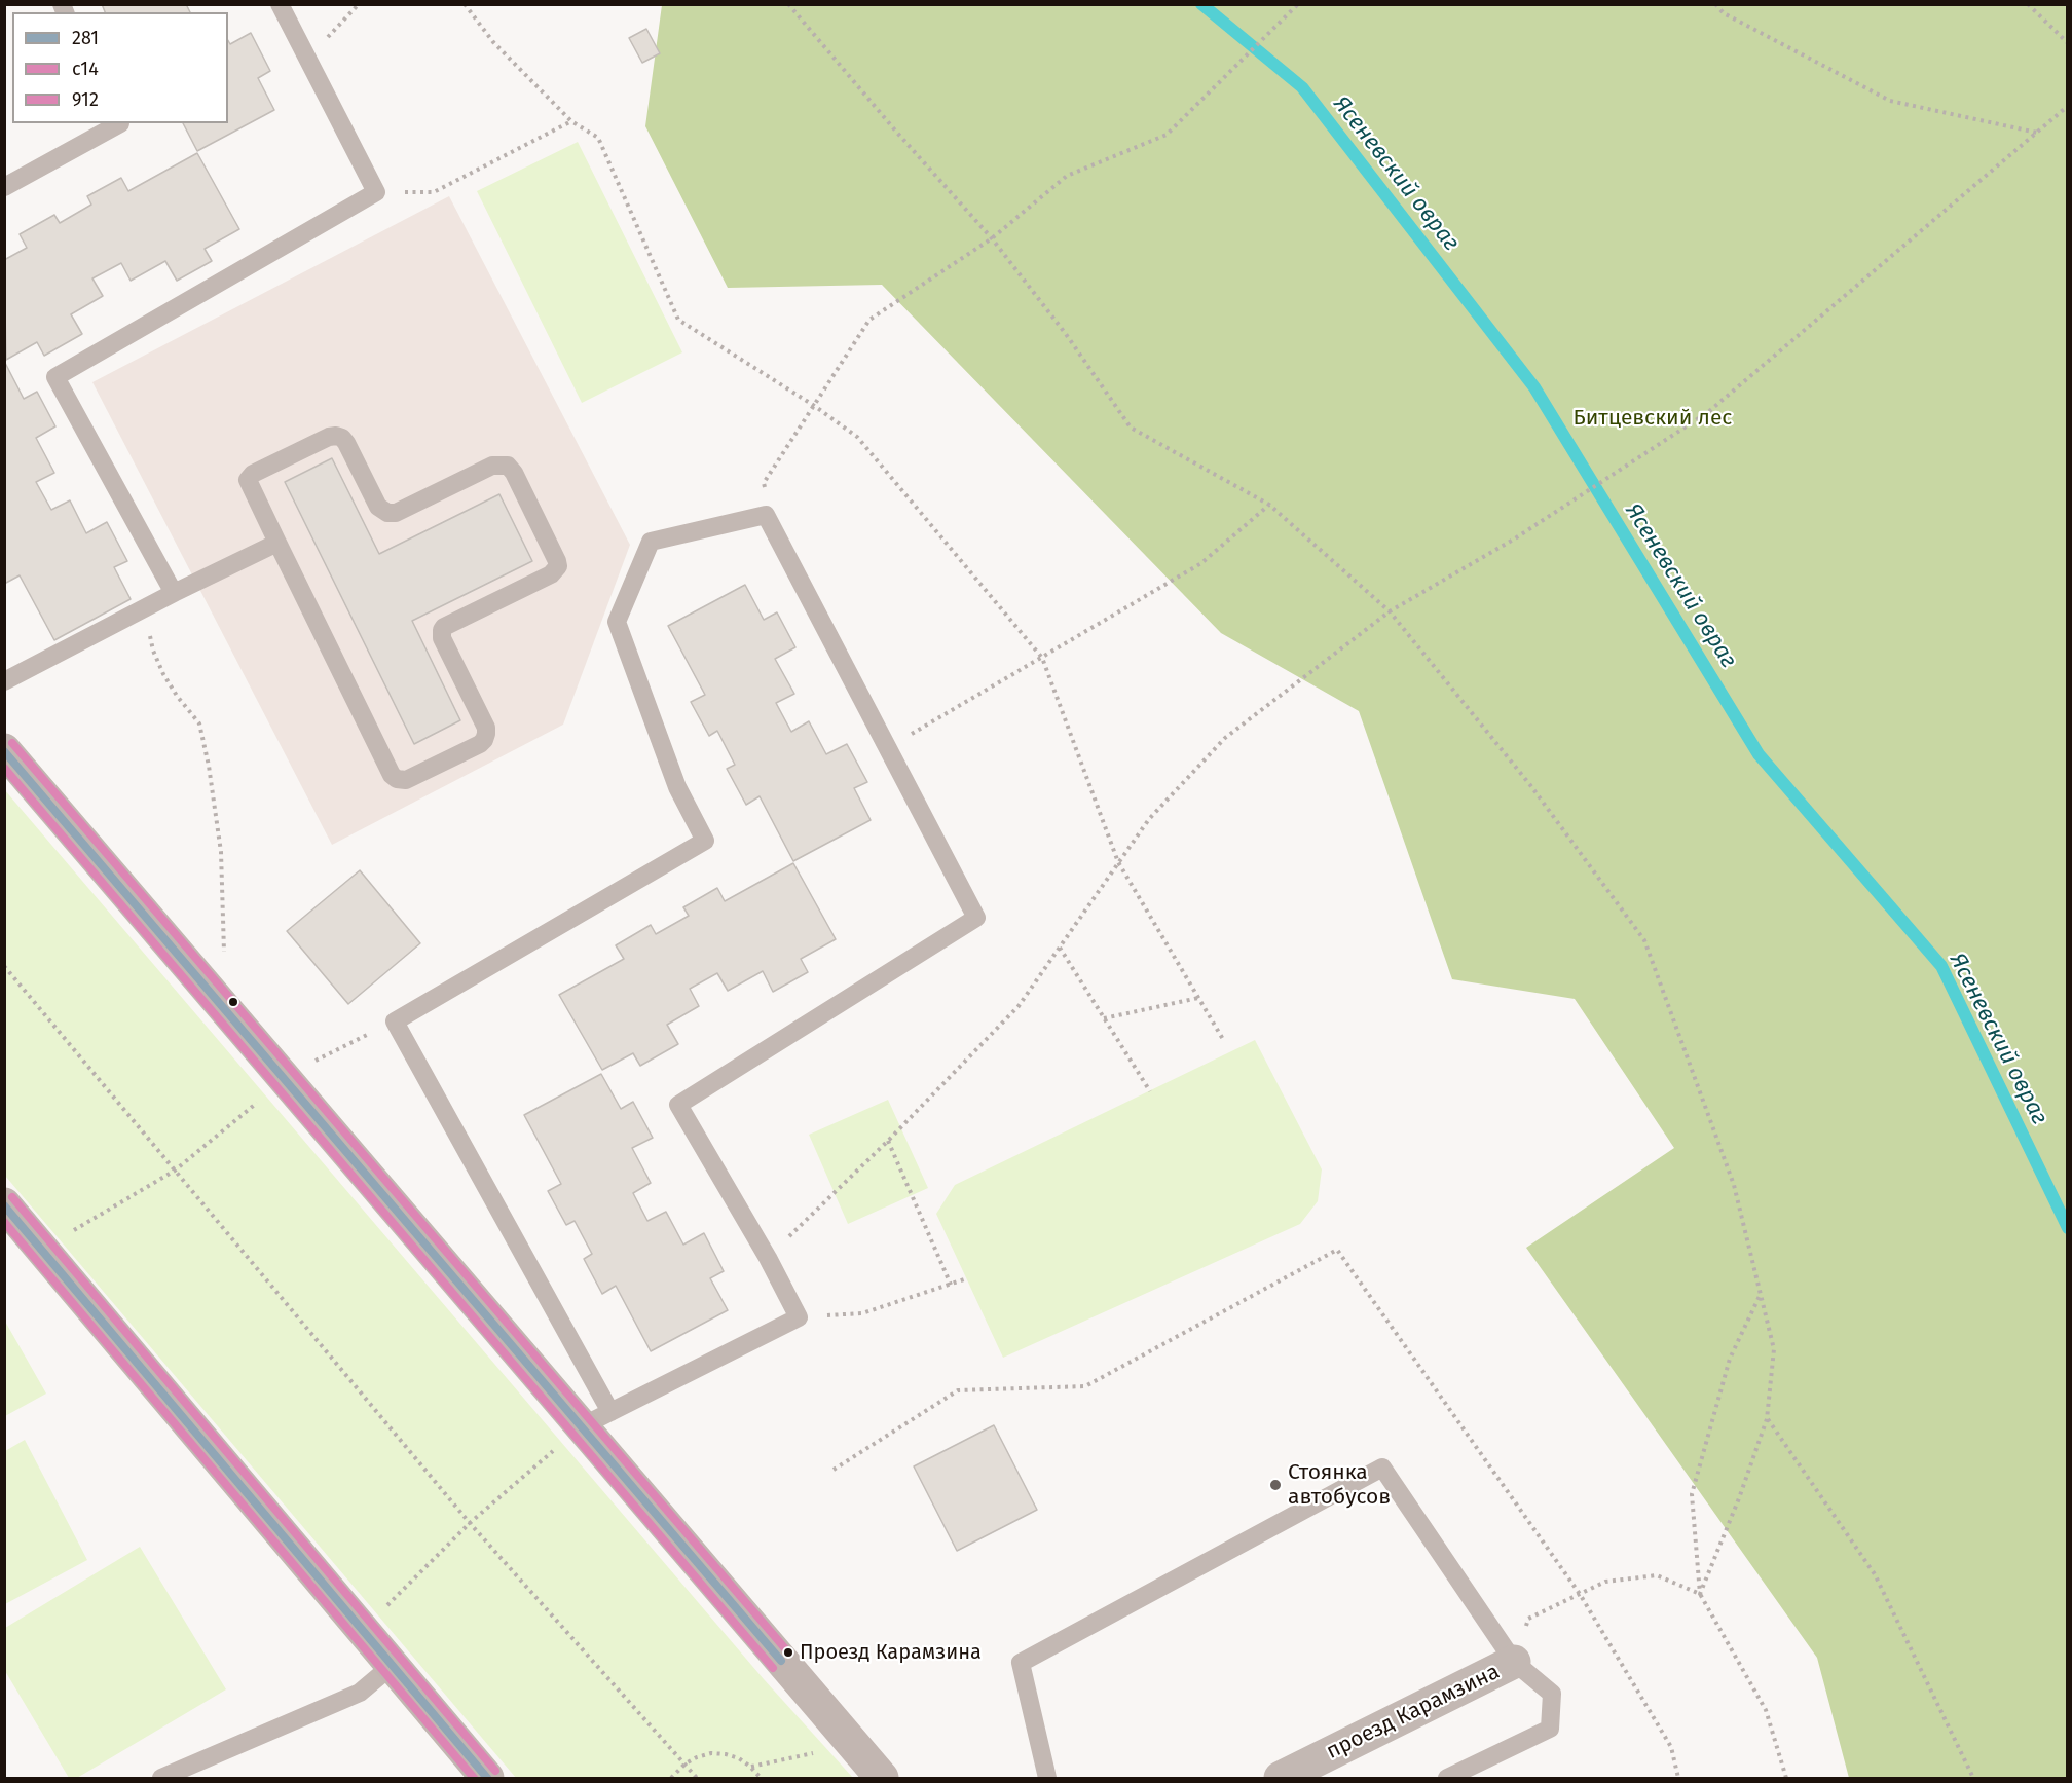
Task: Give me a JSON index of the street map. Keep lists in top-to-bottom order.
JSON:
{
  "streets": {
    "street": ["проезд Карамзина"]
  },
  "water": ["Ясеневский овраг"],
  "parks": ["Битцевский лес"],
  "places": ["Стоянка автобусов", "Проезд Карамзина"],
  "lines": ["transit line 912", "transit line 281", "transit line с14"],
  "legend": ["281", "с14", "912"]
}
